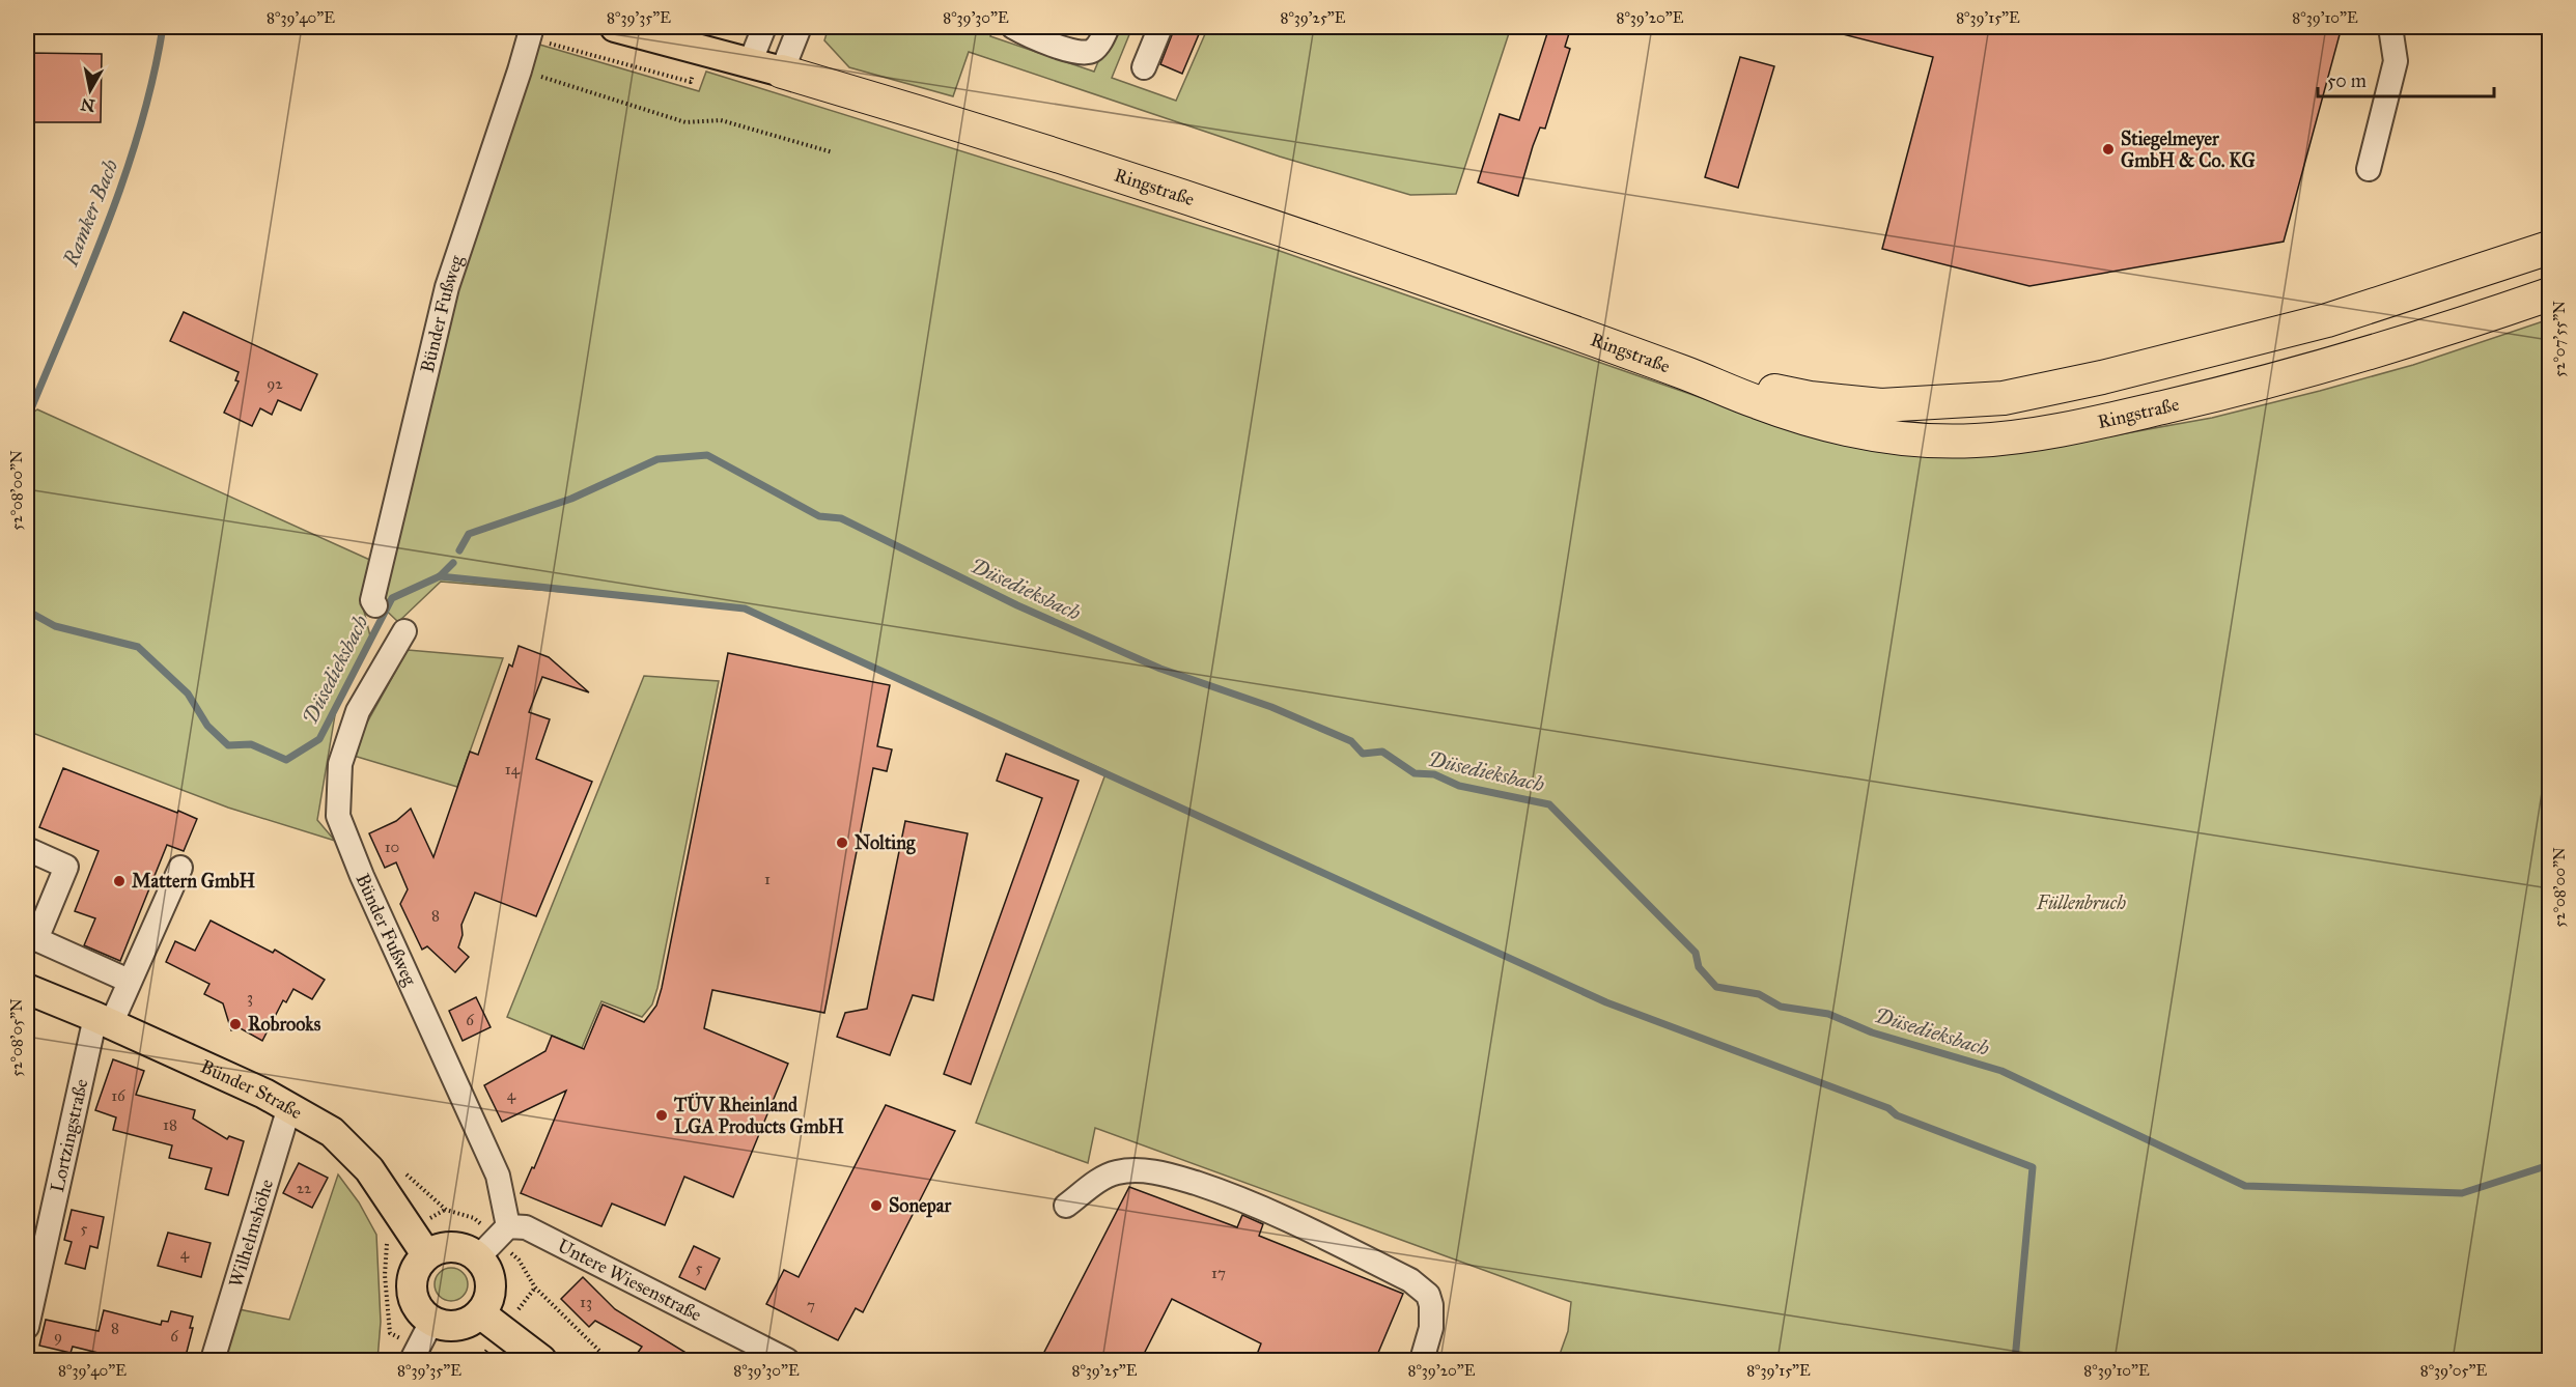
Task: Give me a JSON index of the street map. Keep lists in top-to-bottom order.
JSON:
{
  "streets": {
    "highway": ["Ringstraße"],
    "main road": ["Bünder Straße"],
    "street": [
      "Bünder Fußweg",
      "Lortzingstraße",
      "Wilhelmshöhe",
      "Untere Wiesenstraße"
    ]
  },
  "crossings": [
    ["Bünder Fußweg", "Untere Wiesenstraße"],
    ["Bünder Straße", "Lortzingstraße"],
    ["Bünder Straße", "Wilhelmshöhe"]
  ],
  "water": ["Ramker Bach", "Düsedieksbach"],
  "parks": ["Füllenbruch"],
  "places": [
    "Stiegelmeyer GmbH & Co. KG",
    "Nolting",
    "Mattern GmbH",
    "Robrooks",
    "TÜV Rheinland LGA Products GmbH",
    "Sonepar"
  ],
  "house_numbers": [
    "92",
    "14",
    "10",
    "1",
    "8",
    "3",
    "6",
    "4",
    "16",
    "18",
    "22",
    "5",
    "4",
    "5",
    "17",
    "13",
    "7",
    "8",
    "9",
    "6"
  ],
  "scale_bar": "50 m",
  "north": "bottom",
  "coordinates": [
    "8°39'40\"E",
    "8°39'35\"E",
    "8°39'30\"E",
    "8°39'25\"E",
    "8°39'20\"E",
    "8°39'15\"E",
    "8°39'10\"E",
    "52°07'55\"N",
    "52°08'00\"N",
    "52°08'05\"N",
    "8°39'05\"E"
  ]
}
